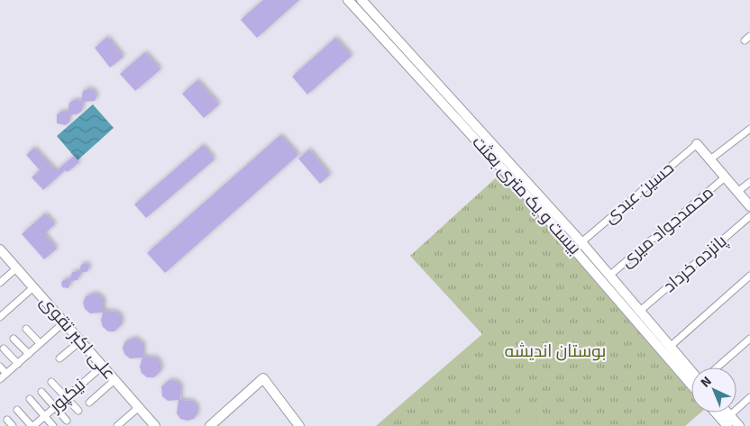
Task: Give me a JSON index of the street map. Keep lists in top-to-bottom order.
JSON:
{
  "streets": {
    "street": [
      "حسین عبدی",
      "بیست و یک متری بعثت",
      "محمدجواد میری",
      "پانزده خرداد",
      "علی اکبر تقوی",
      "نیکپور"
    ]
  },
  "crossings": [
    ["حسین عبدی", "بیست و یک متری بعثت"],
    ["بیست و یک متری بعثت", "محمدجواد میری"],
    ["بیست و یک متری بعثت", "پانزده خرداد"],
    ["علی اکبر تقوی", "نیکپور"]
  ],
  "parks": ["بوستان اندیشه"],
  "north": "top left"
}
